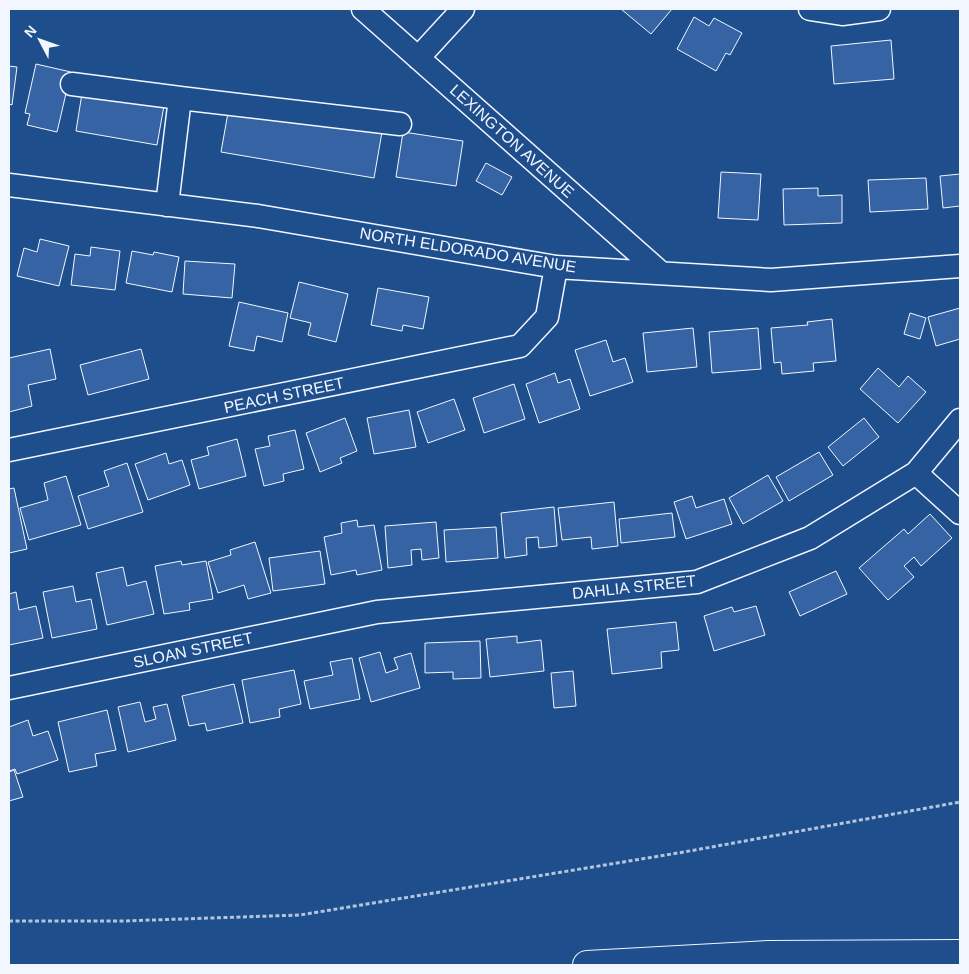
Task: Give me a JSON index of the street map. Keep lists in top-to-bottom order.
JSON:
{
  "streets": {
    "street": [
      "LEXINGTON AVENUE",
      "NORTH ELDORADO AVENUE",
      "PEACH STREET",
      "DAHLIA STREET",
      "SLOAN STREET"
    ]
  },
  "crossings": [
    ["LEXINGTON AVENUE", "NORTH ELDORADO AVENUE"],
    ["NORTH ELDORADO AVENUE", "PEACH STREET"],
    ["DAHLIA STREET", "SLOAN STREET"]
  ],
  "north": "top left"
}
